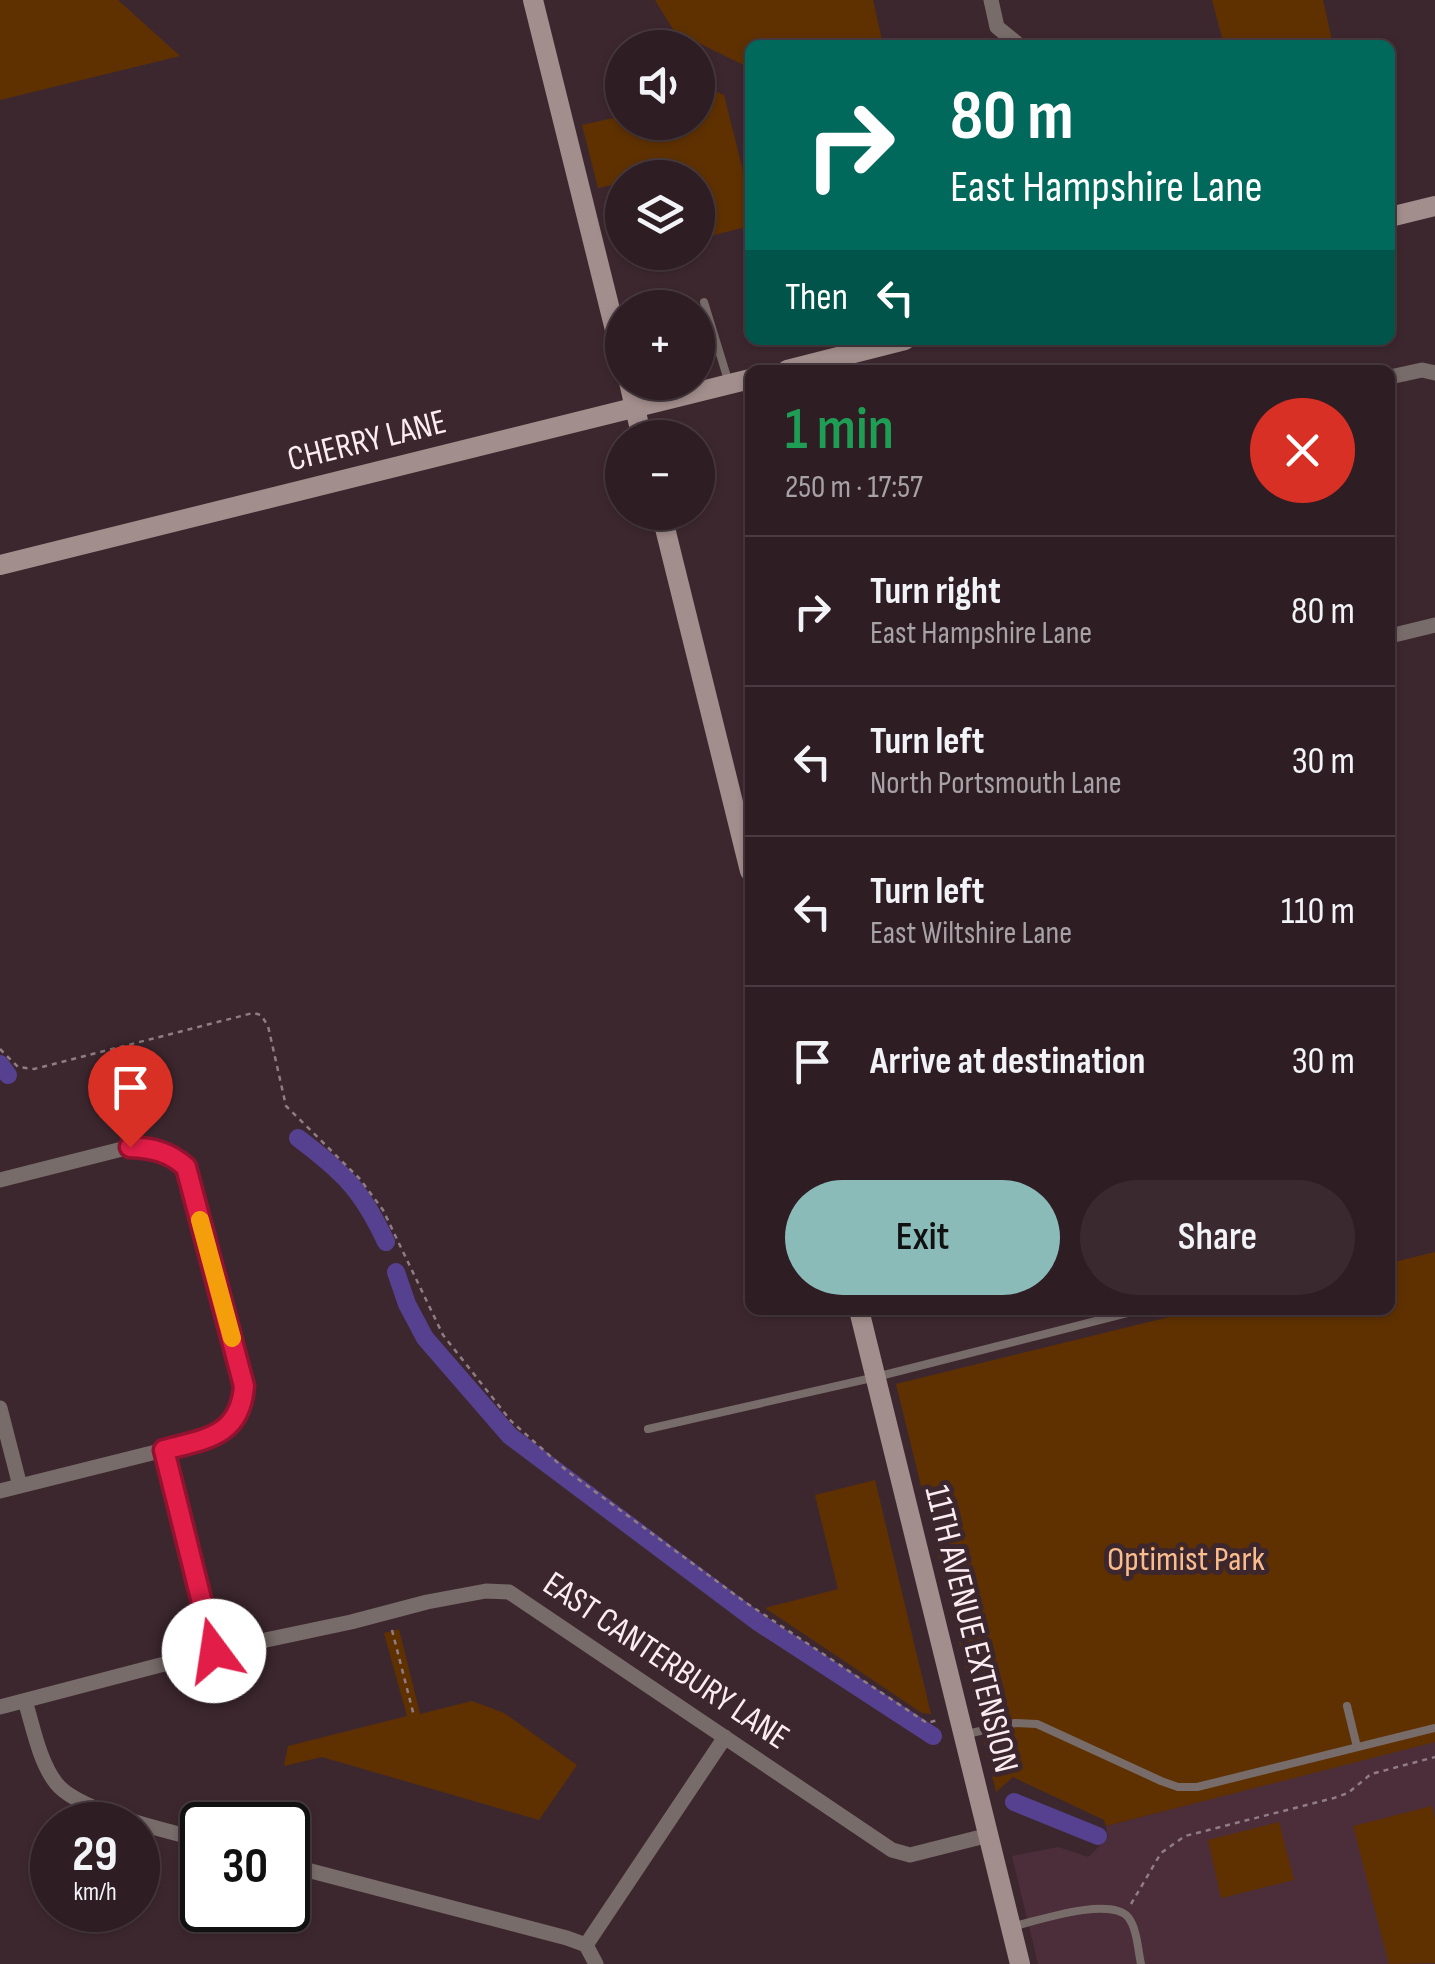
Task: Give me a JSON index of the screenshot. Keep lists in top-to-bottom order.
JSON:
{
  "streets": {
    "street": ["CHERRY LANE", "11TH AVENUE EXTENSION", "EAST CANTERBURY LANE"]
  },
  "crossings": [
    ["11TH AVENUE EXTENSION", "EAST CANTERBURY LANE"]
  ],
  "parks": ["Optimist Park"],
  "page": {
    "map_buttons": ["+", "−"],
    "turn": ["80 m", "East Hampshire Lane"],
    "then": "Then",
    "heading": ["1 min", "250 m · 17:57"],
    "list": [
      {
        "name": "Turn right",
        "note": "East Hampshire Lane",
        "value": "80 m"
      },
      {
        "name": "Turn left",
        "note": "North Portsmouth Lane",
        "value": "30 m"
      },
      {
        "name": "Turn left",
        "note": "East Wiltshire Lane",
        "value": "110 m"
      },
      {
        "name": "Arrive at destination",
        "value": "30 m"
      }
    ],
    "buttons": ["Exit", "Share"],
    "speed": "29 km/h",
    "limit": "30"
  }
}
